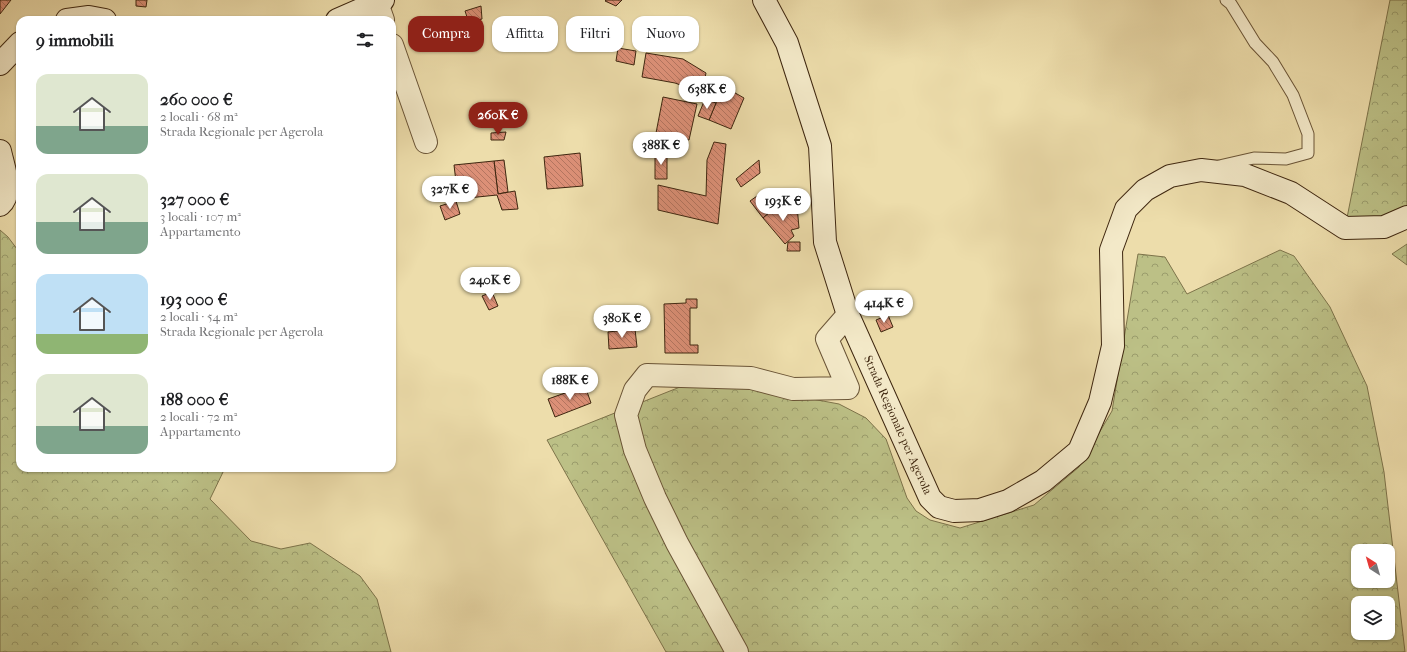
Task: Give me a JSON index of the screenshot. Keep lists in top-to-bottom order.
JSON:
{
  "streets": {
    "main road": ["Strada Regionale per Agerola"]
  },
  "north": "top left",
  "page": {
    "chip": [
      "Compra",
      "Affitta",
      "Filtri",
      "Nuovo"
    ],
    "heading": "9 immobili",
    "list": [
      {
        "name": "260 000 €",
        "note": "2 locali · 68 m² · Strada Regionale per Agerola"
      },
      {
        "name": "327 000 €",
        "note": "3 locali · 107 m² · Appartamento"
      },
      {
        "name": "193 000 €",
        "note": "2 locali · 54 m² · Strada Regionale per Agerola"
      },
      {
        "name": "188 000 €",
        "note": "2 locali · 72 m² · Appartamento"
      }
    ],
    "price": [
      "638K €",
      "260K €",
      "388K €",
      "327K €",
      "193K €",
      "240K €",
      "414K €",
      "380K €",
      "188K €"
    ]
  }
}
